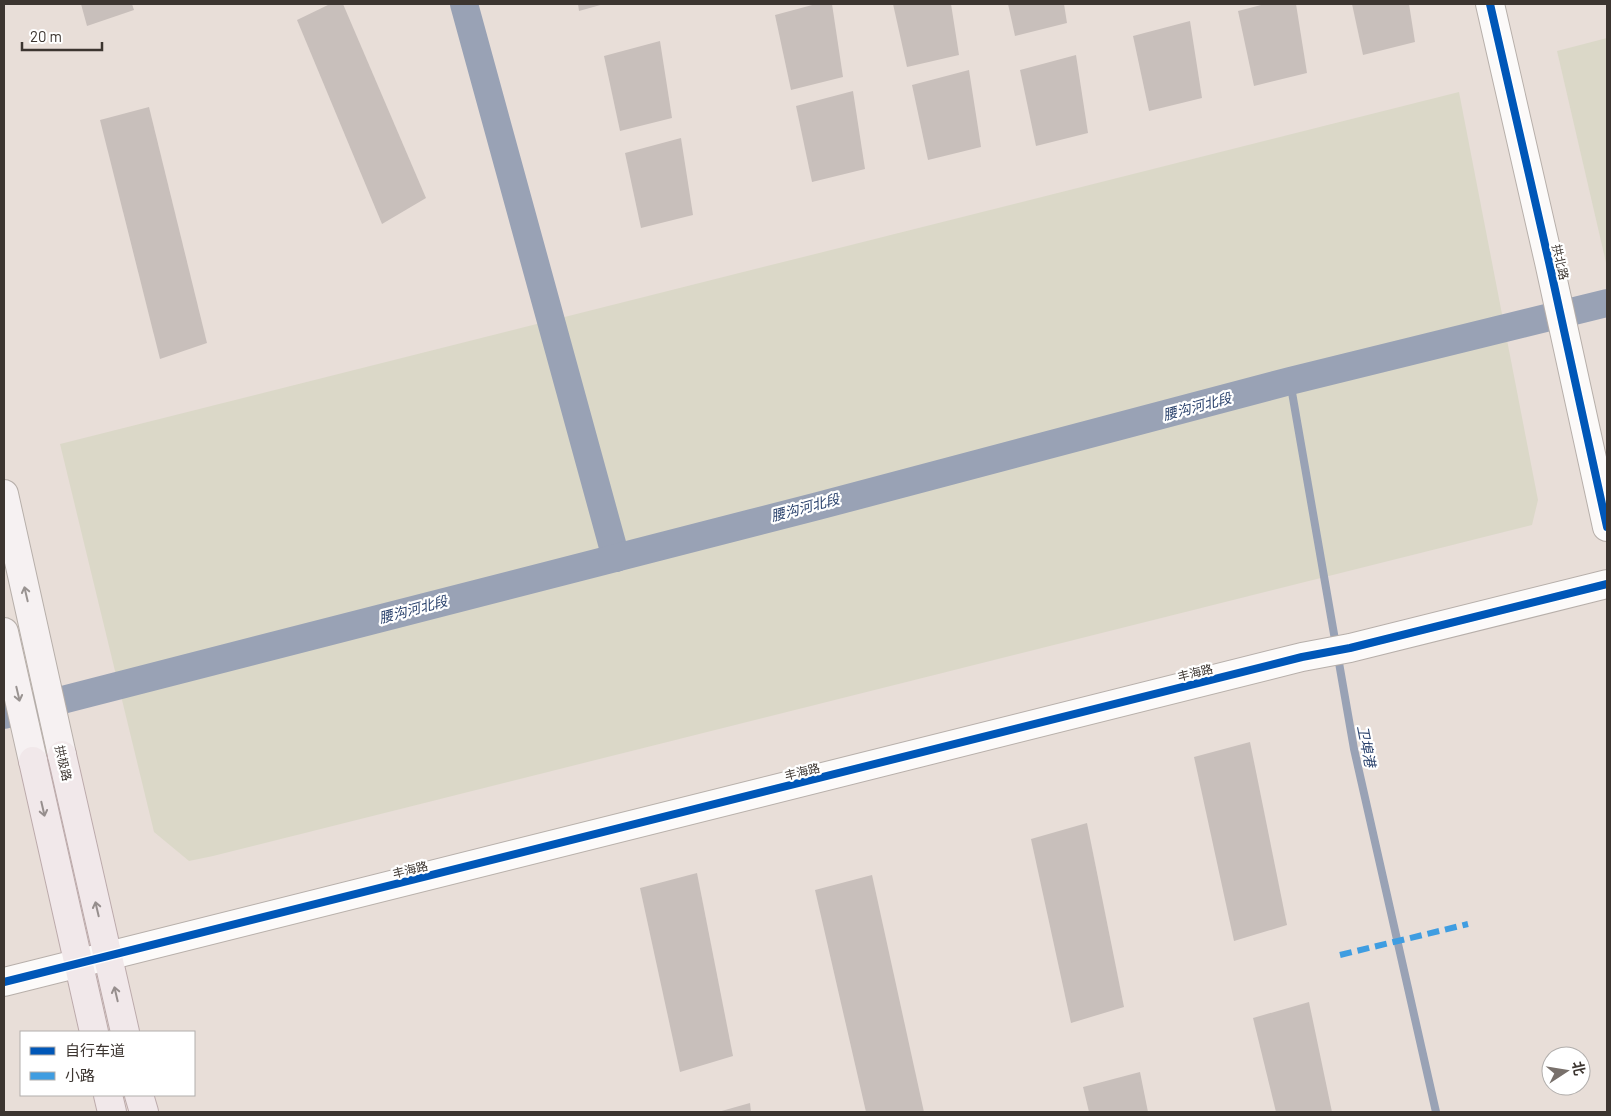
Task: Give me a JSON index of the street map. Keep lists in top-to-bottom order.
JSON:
{
  "streets": {
    "main road": ["拱极路"],
    "street": ["拱北路", "丰海路"]
  },
  "crossings": [
    ["丰海路", "拱极路"]
  ],
  "water": ["腰沟河北段", "卫埠港"],
  "legend": ["自行车道", "小路"],
  "scale_bar": "20 m",
  "north": "right"
}
